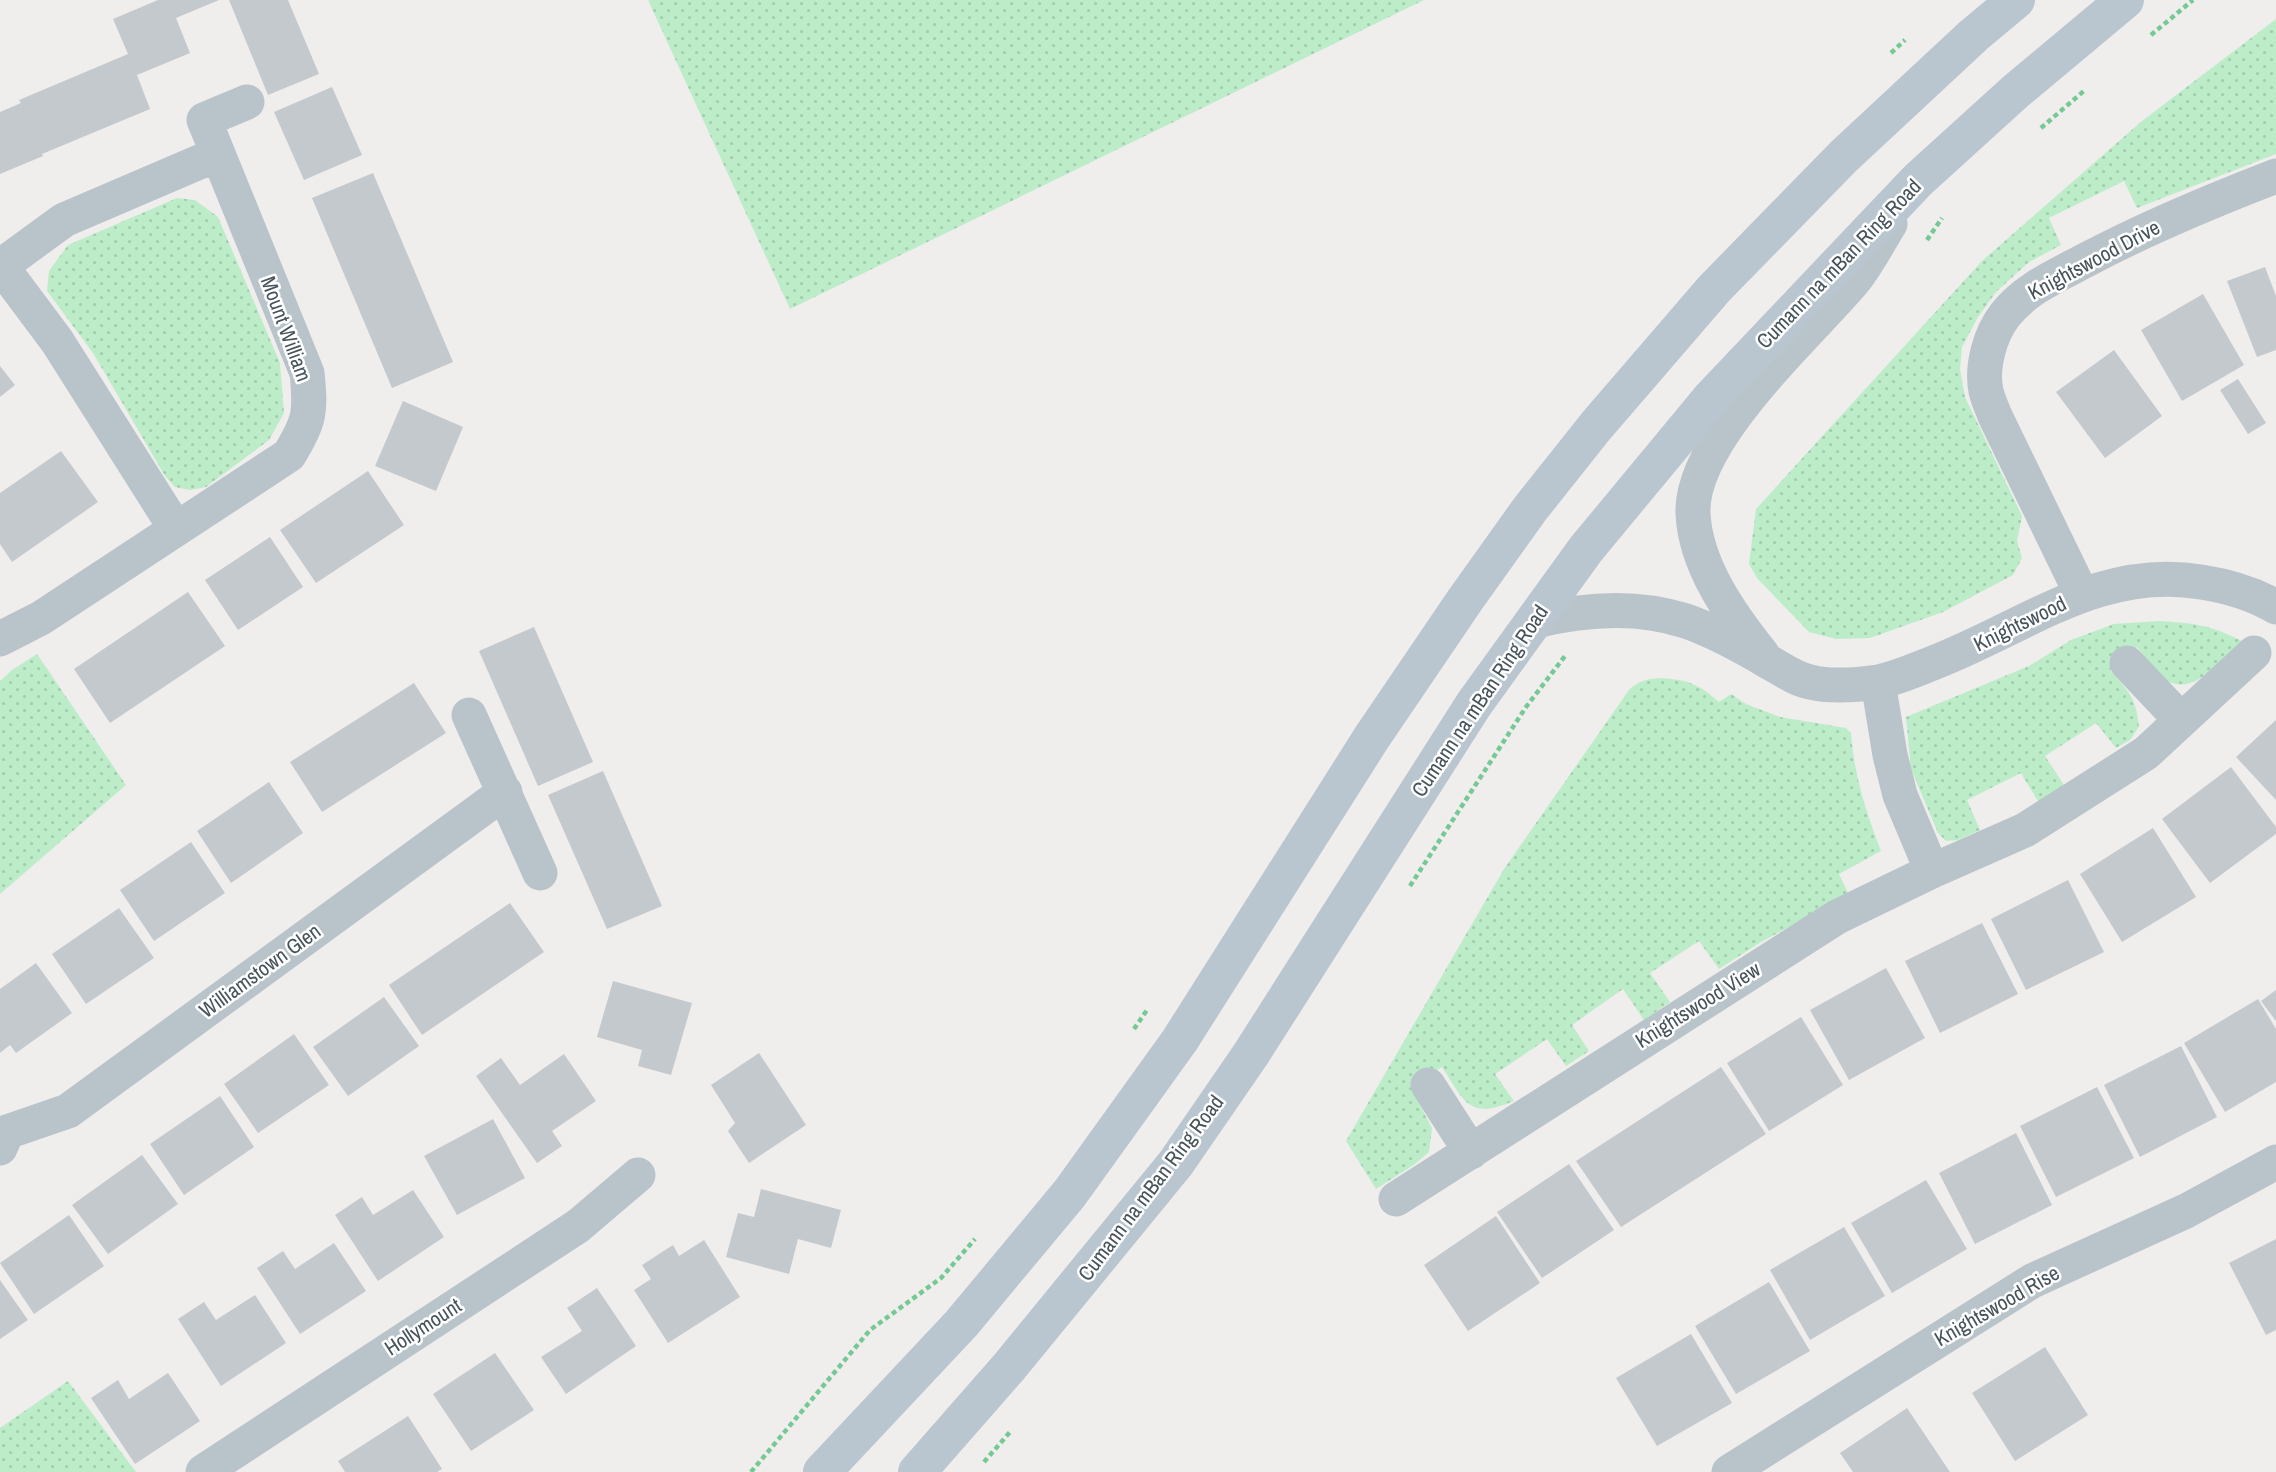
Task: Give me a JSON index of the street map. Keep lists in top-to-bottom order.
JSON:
{
  "streets": {
    "main road": ["Cumann na mBan Ring Road"],
    "street": [
      "Knightswood Drive",
      "Mount William",
      "Knightswood",
      "Williamstown Glen",
      "Knightswood View",
      "Knightswood Rise",
      "Hollymount"
    ]
  },
  "crossings": [
    ["Knightswood Drive", "Knightswood"],
    ["Cumann na mBan Ring Road", "Knightswood"]
  ]
}
